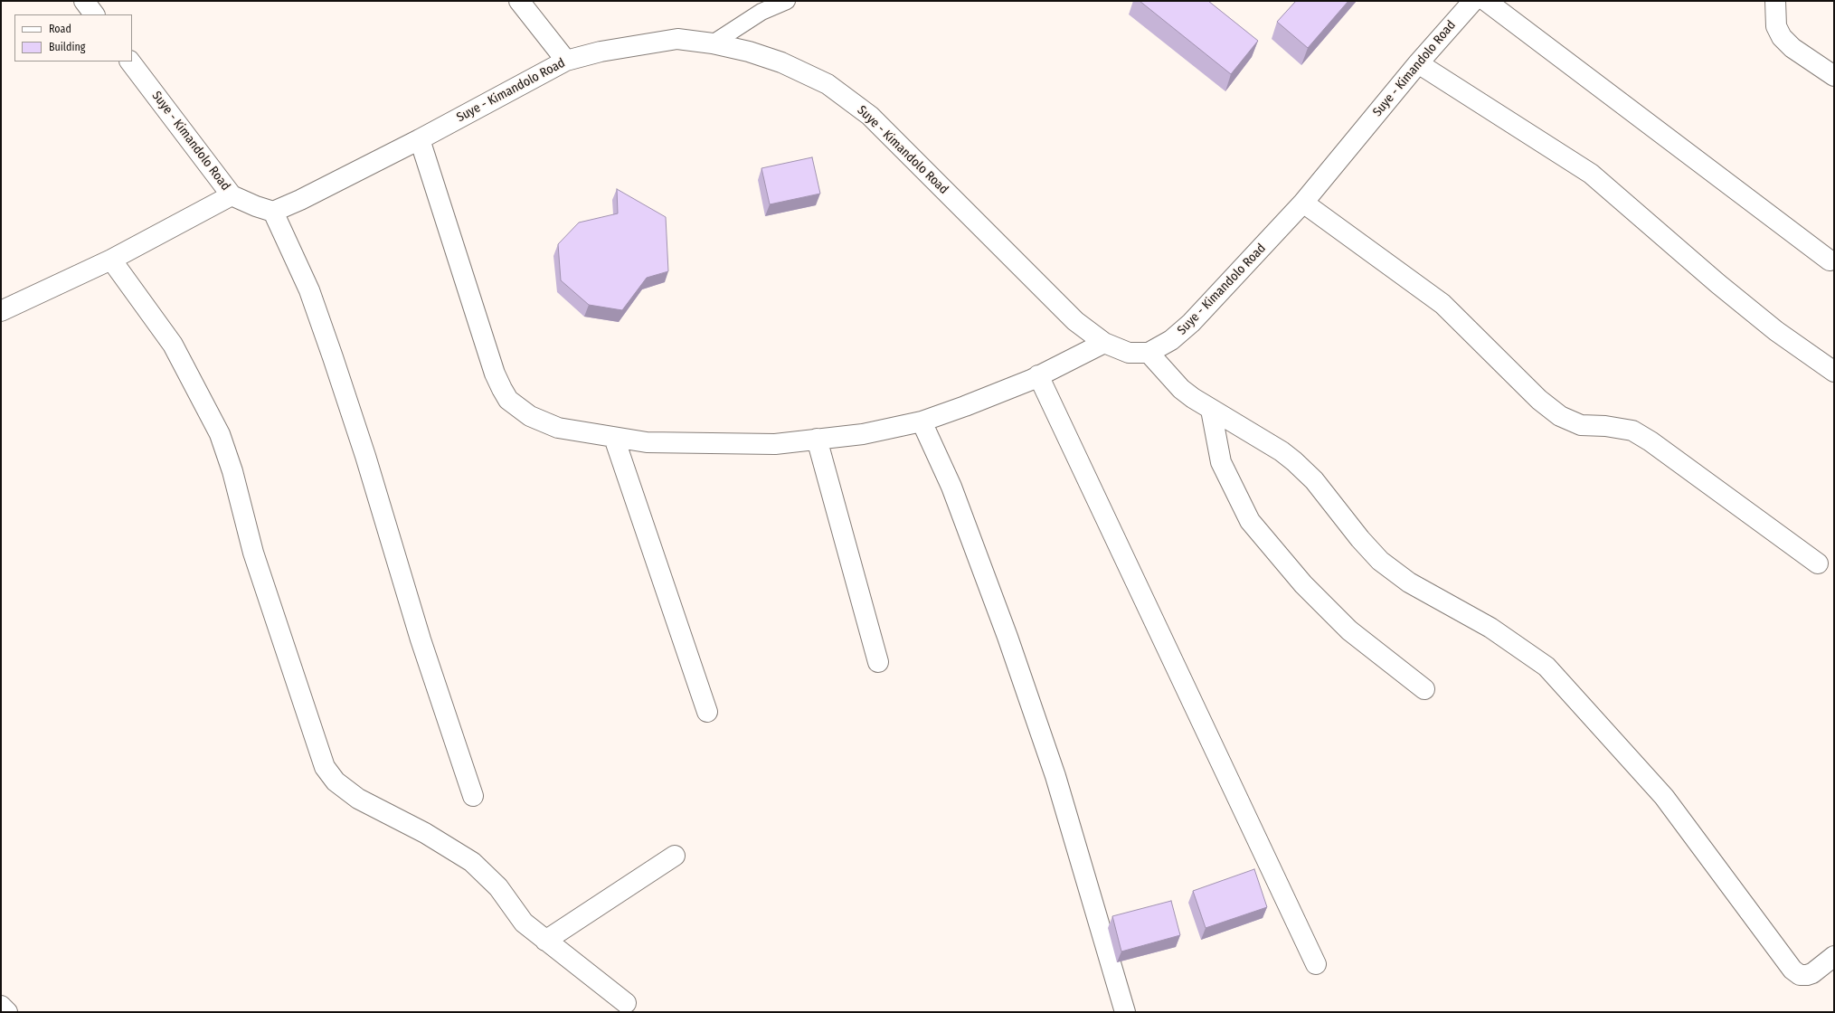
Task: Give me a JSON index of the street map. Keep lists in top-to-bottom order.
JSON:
{
  "streets": {
    "street": ["Suye - Kimandolo Road"]
  },
  "legend": ["Road", "Building"]
}
